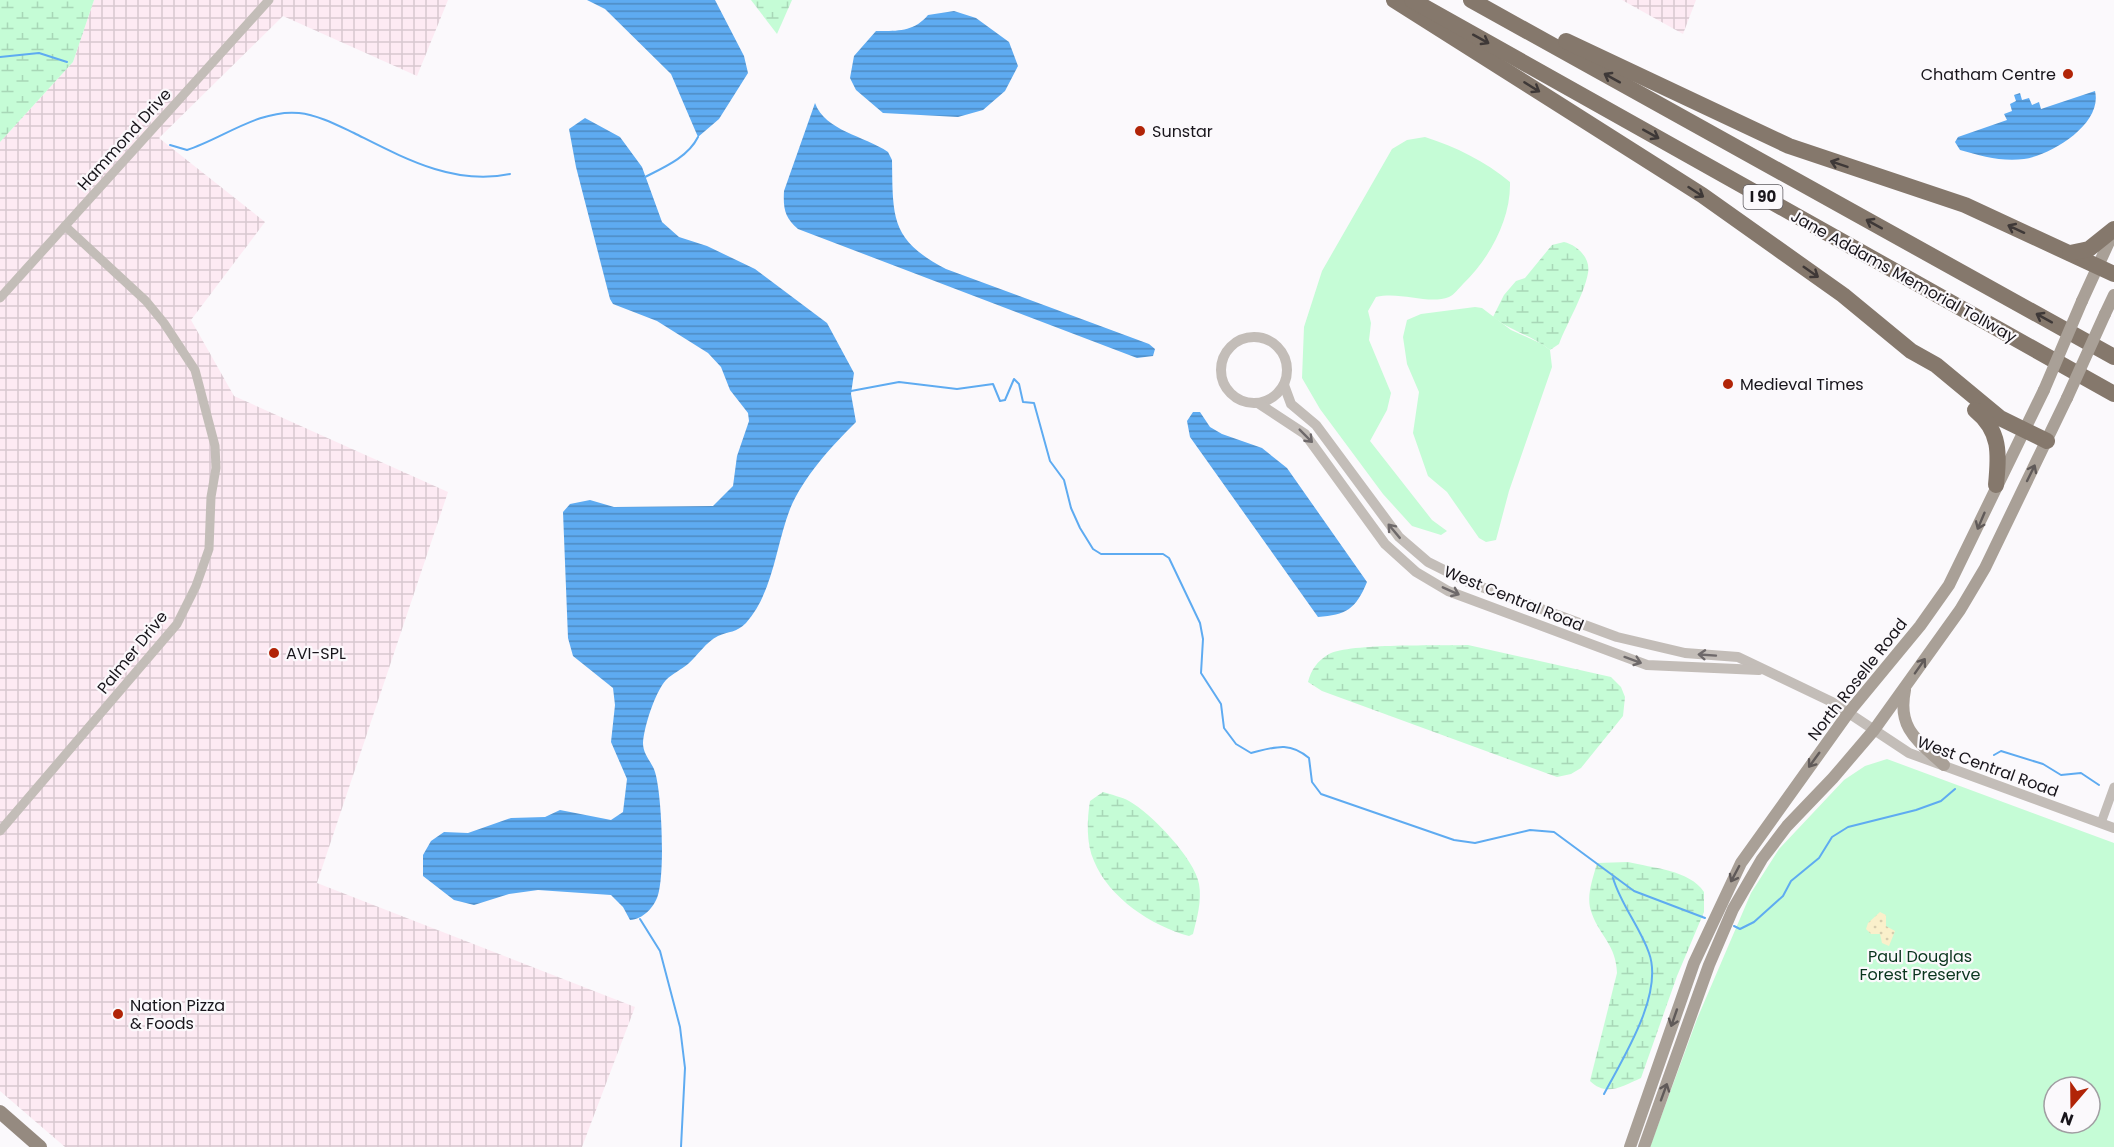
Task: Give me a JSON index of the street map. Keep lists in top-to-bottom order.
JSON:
{
  "streets": {
    "highway": ["I 90", "Jane Addams Memorial Tollway"],
    "main road": ["North Roselle Road"],
    "street": ["Hammond Drive", "West Central Road", "Palmer Drive"]
  },
  "crossings": [
    ["Hammond Drive", "Palmer Drive"],
    ["West Central Road", "North Roselle Road"]
  ],
  "parks": ["Paul Douglas Forest Preserve"],
  "places": [
    "Chatham Centre",
    "Sunstar",
    "Medieval Times",
    "AVI-SPL",
    "Nation Pizza & Foods"
  ],
  "north": "bottom"
}
